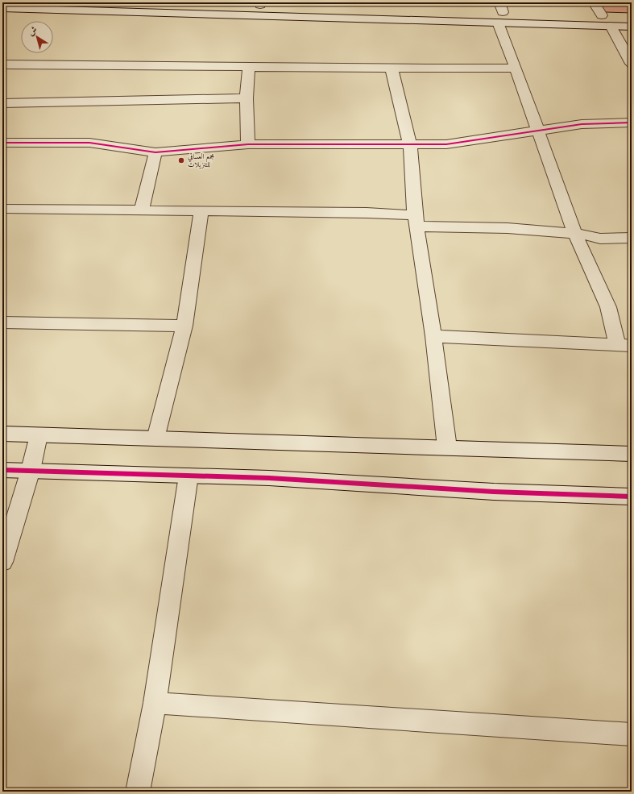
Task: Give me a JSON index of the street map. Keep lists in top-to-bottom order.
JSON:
{
  "places": ["مجمع العسافي للتنزيلات"],
  "north": "top left"
}
